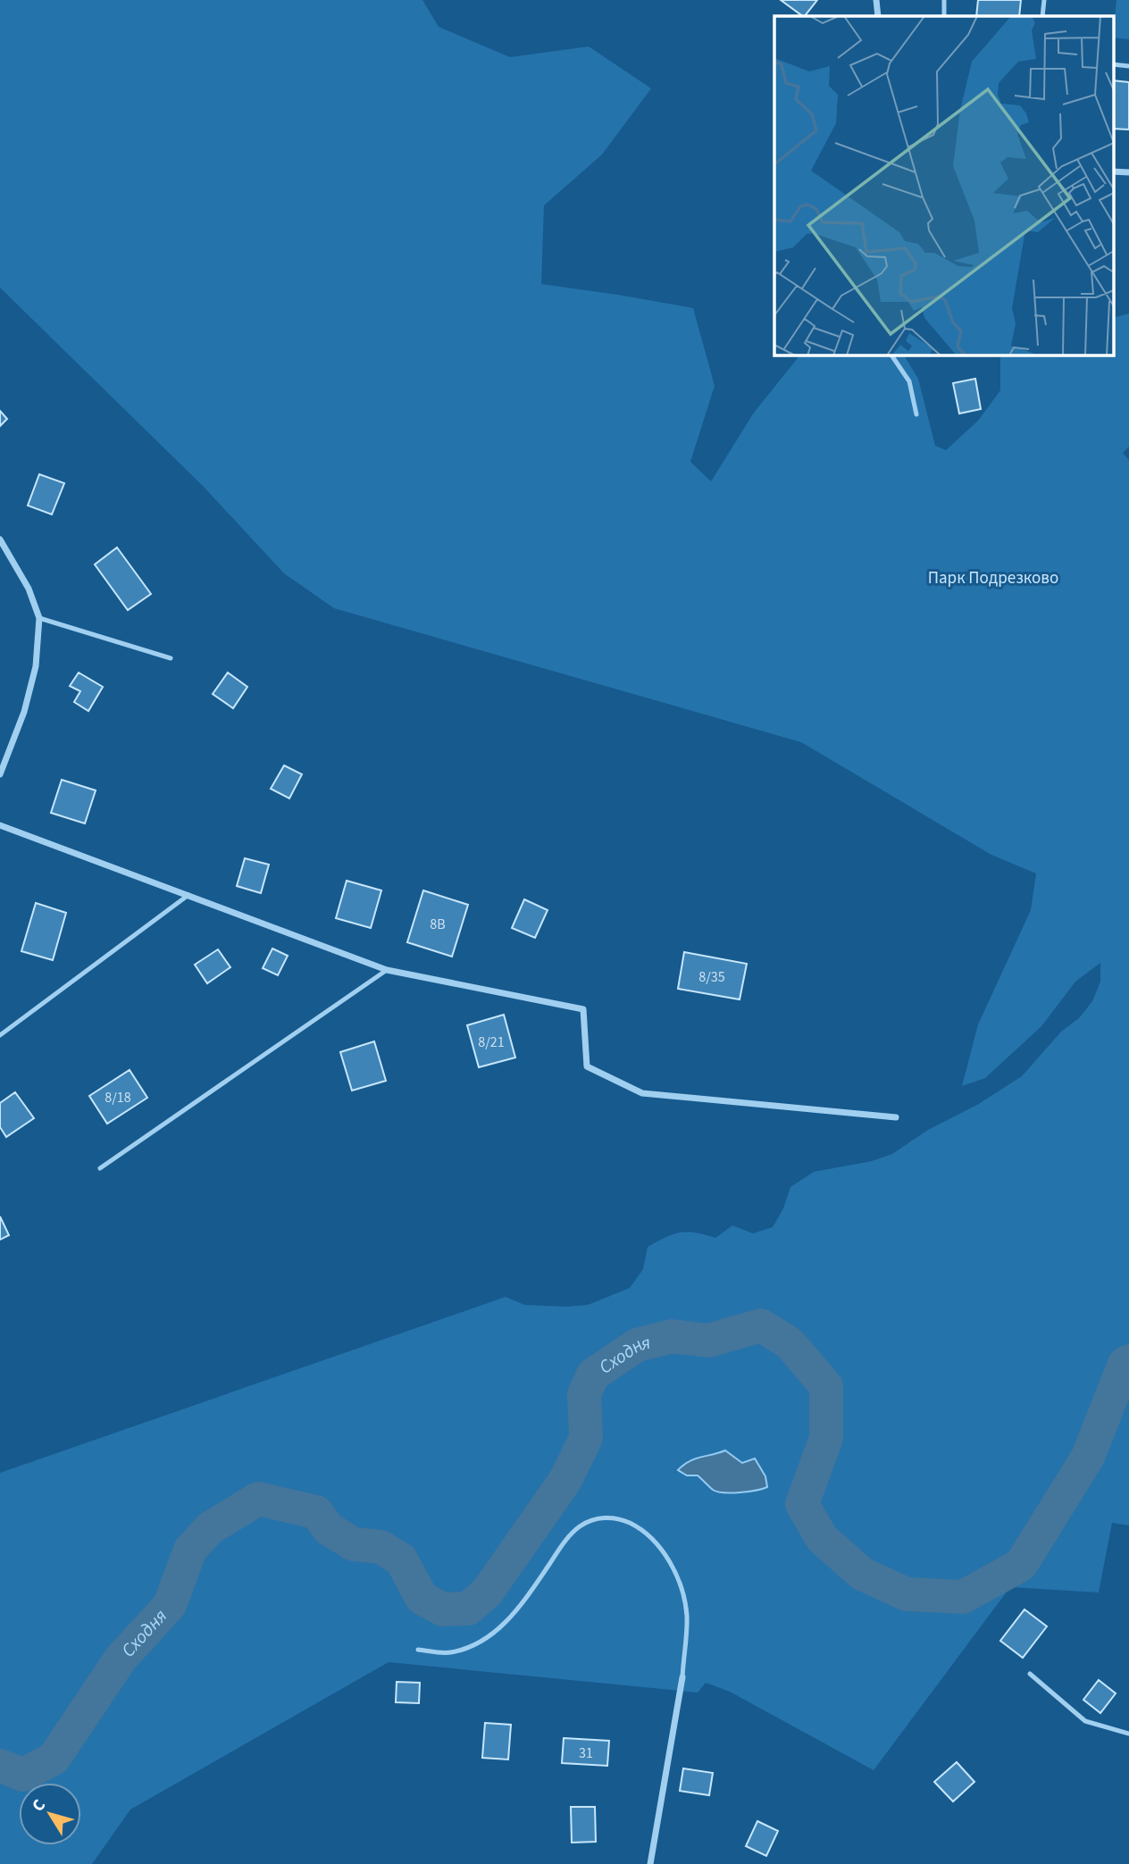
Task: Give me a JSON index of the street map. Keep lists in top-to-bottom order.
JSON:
{
  "water": ["Сходня"],
  "parks": ["Парк Подрезково"],
  "house_numbers": [
    "8В",
    "8/35",
    "8/21",
    "8/18",
    "31"
  ],
  "north": "top left"
}
